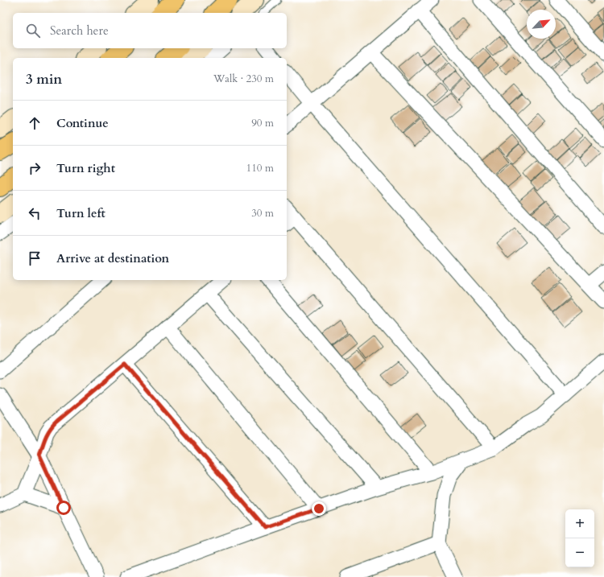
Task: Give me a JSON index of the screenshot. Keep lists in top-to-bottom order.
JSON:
{
  "north": "top right",
  "page": {
    "search": "Search here",
    "heading": ["3 min", "Walk · 230 m"],
    "list": [
      ["Continue", "90 m"],
      ["Turn right", "110 m"],
      ["Turn left", "30 m"],
      "Arrive at destination"
    ],
    "map_buttons": ["+", "−"]
  }
}
